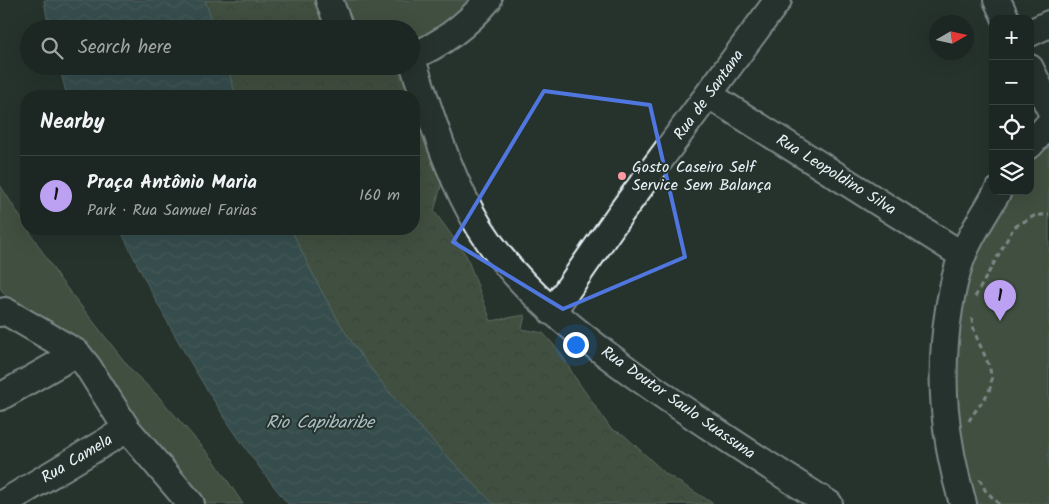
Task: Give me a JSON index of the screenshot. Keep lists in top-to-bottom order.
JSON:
{
  "streets": {
    "street": [
      "Rua de Santana",
      "Rua Leopoldino Silva",
      "Rua Doutor Saulo Suassuna",
      "Rua Camela"
    ]
  },
  "crossings": [
    ["Rua de Santana", "Rua Leopoldino Silva"],
    ["Rua de Santana", "Rua Doutor Saulo Suassuna"]
  ],
  "water": ["Rio Capibaribe"],
  "places": ["Gosto Caseiro Self Service Sem Balança"],
  "north": "right",
  "page": {
    "map_buttons": ["+", "−"],
    "search": "Search here",
    "heading": "Nearby",
    "list": [
      {
        "mark": "1",
        "name": "Praça Antônio Maria",
        "note": "Park · Rua Samuel Farias",
        "value": "160 m"
      }
    ],
    "pins": "1"
  }
}
